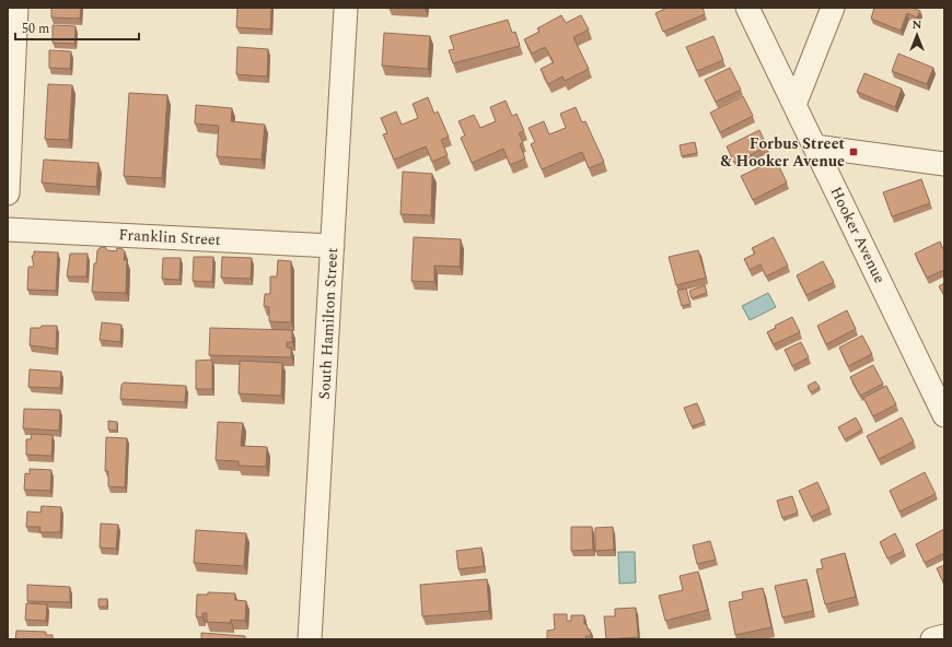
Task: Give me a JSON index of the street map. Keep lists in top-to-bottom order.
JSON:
{
  "streets": {
    "street": ["Hooker Avenue", "Franklin Street", "South Hamilton Street"]
  },
  "crossings": [
    ["Franklin Street", "South Hamilton Street"]
  ],
  "places": {
    "transit": ["Forbus Street & Hooker Avenue"]
  },
  "scale_bar": "50 m",
  "north": "top"
}
